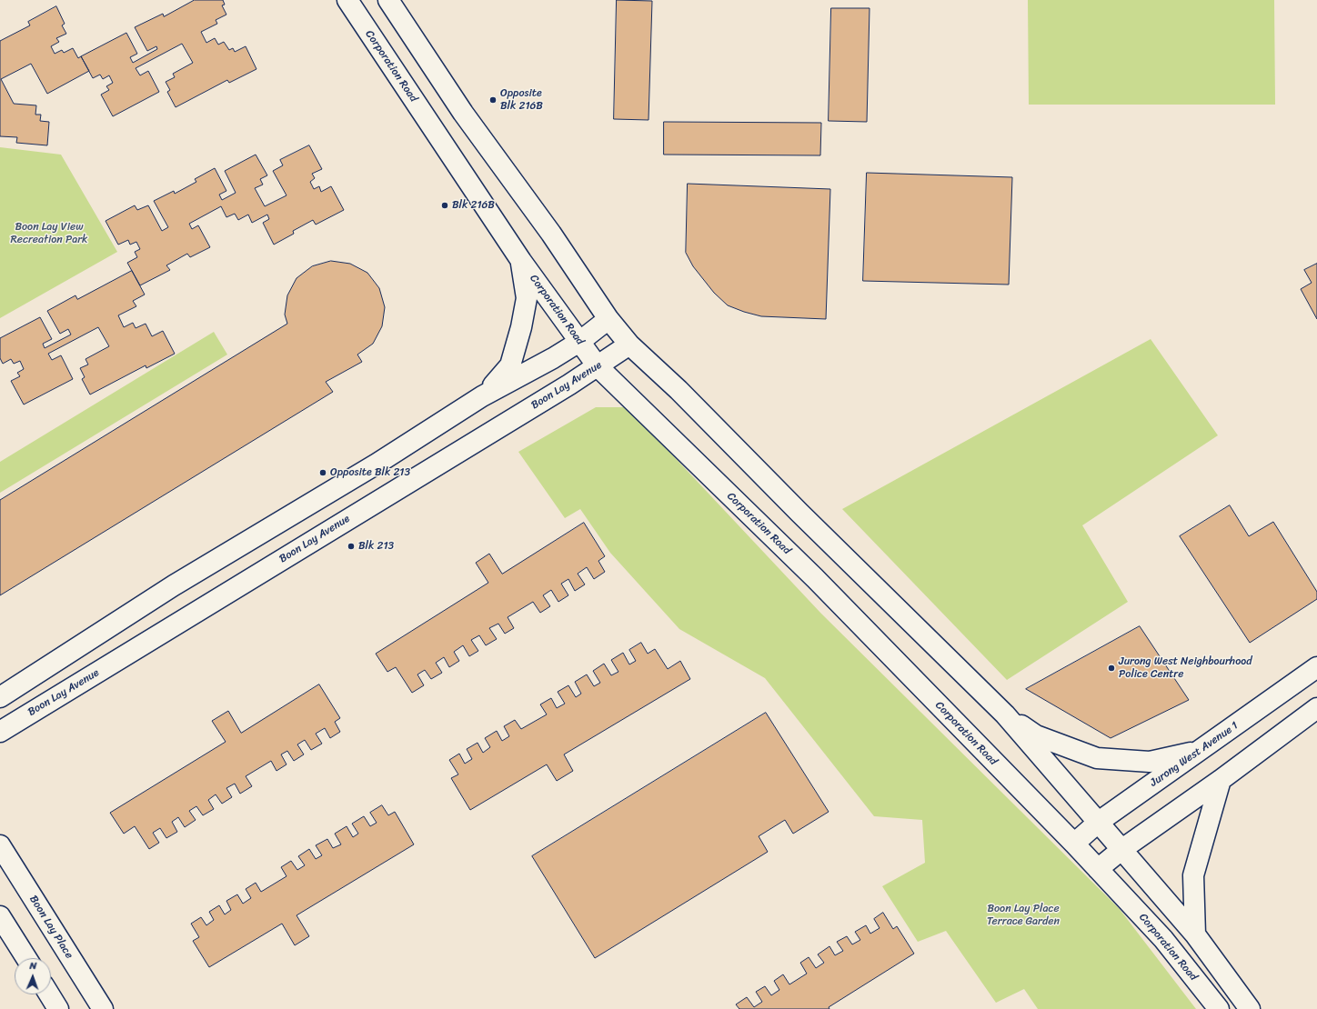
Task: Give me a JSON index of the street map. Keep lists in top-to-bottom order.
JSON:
{
  "streets": {
    "main road": [
      "Corporation Road",
      "Boon Lay Avenue",
      "Jurong West Avenue 1",
      "Boon Lay Place"
    ]
  },
  "crossings": [
    ["Corporation Road", "Boon Lay Avenue"],
    ["Corporation Road", "Jurong West Avenue 1"]
  ],
  "parks": ["Boon Lay View Recreation Park", "Boon Lay Place Terrace Garden"],
  "places": [
    "Opposite Blk 216B",
    "Blk 216B",
    "Opposite Blk 213",
    "Blk 213",
    "Jurong West Neighbourhood Police Centre"
  ],
  "north": "top"
}
